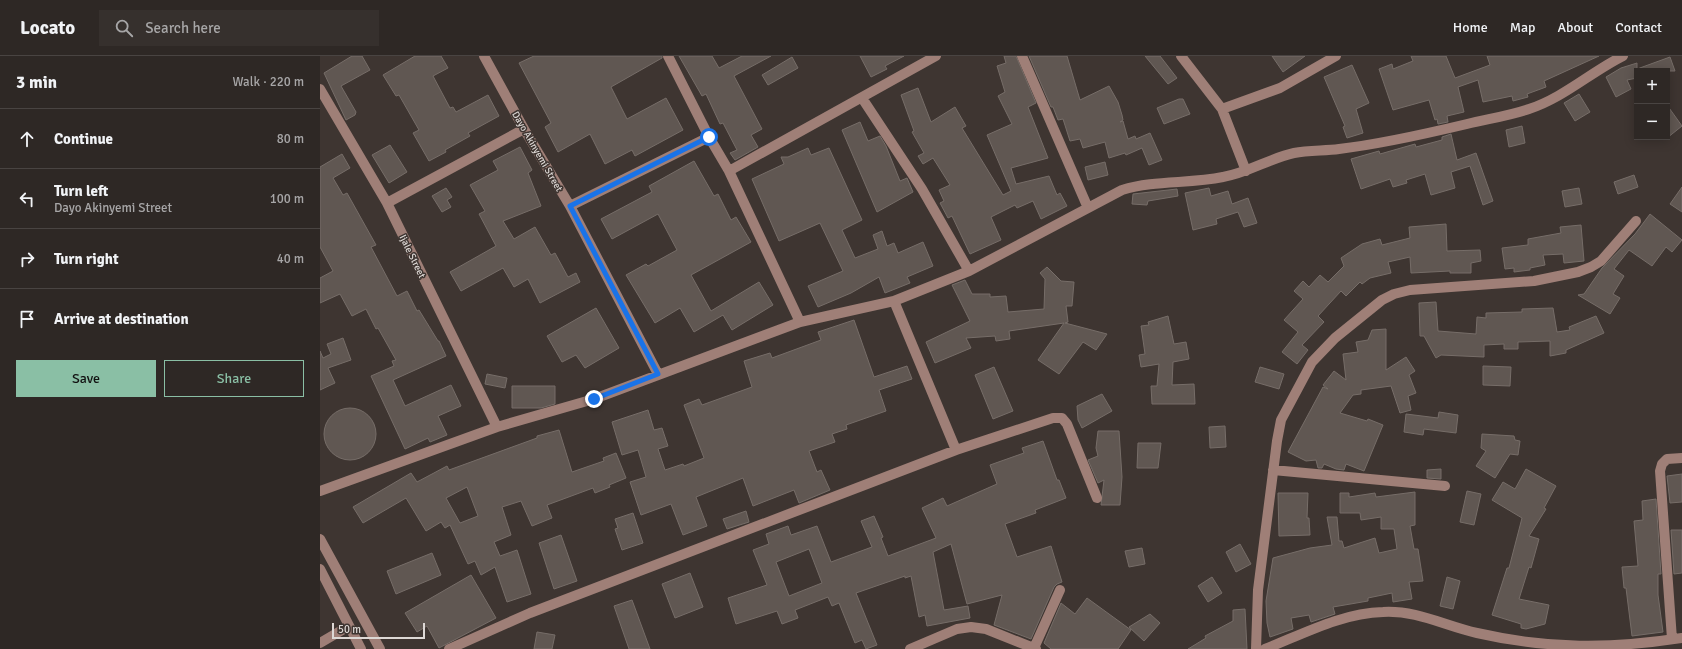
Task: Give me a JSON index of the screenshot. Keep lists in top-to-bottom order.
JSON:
{
  "streets": {
    "street": ["Dayo Akinyemi Street", "Ijale Street"]
  },
  "scale_bar": "50 m",
  "page": {
    "header": "Locato",
    "search": "Search here",
    "nav": [
      "Home",
      "Map",
      "About",
      "Contact"
    ],
    "heading": ["3 min", "Walk · 220 m"],
    "map_buttons": ["+", "−"],
    "list": [
      ["Continue", "80 m"],
      ["Turn left", "Dayo Akinyemi Street", "100 m"],
      ["Turn right", "40 m"],
      "Arrive at destination"
    ],
    "buttons": ["Save", "Share"],
    "scale": "50 m"
  }
}
